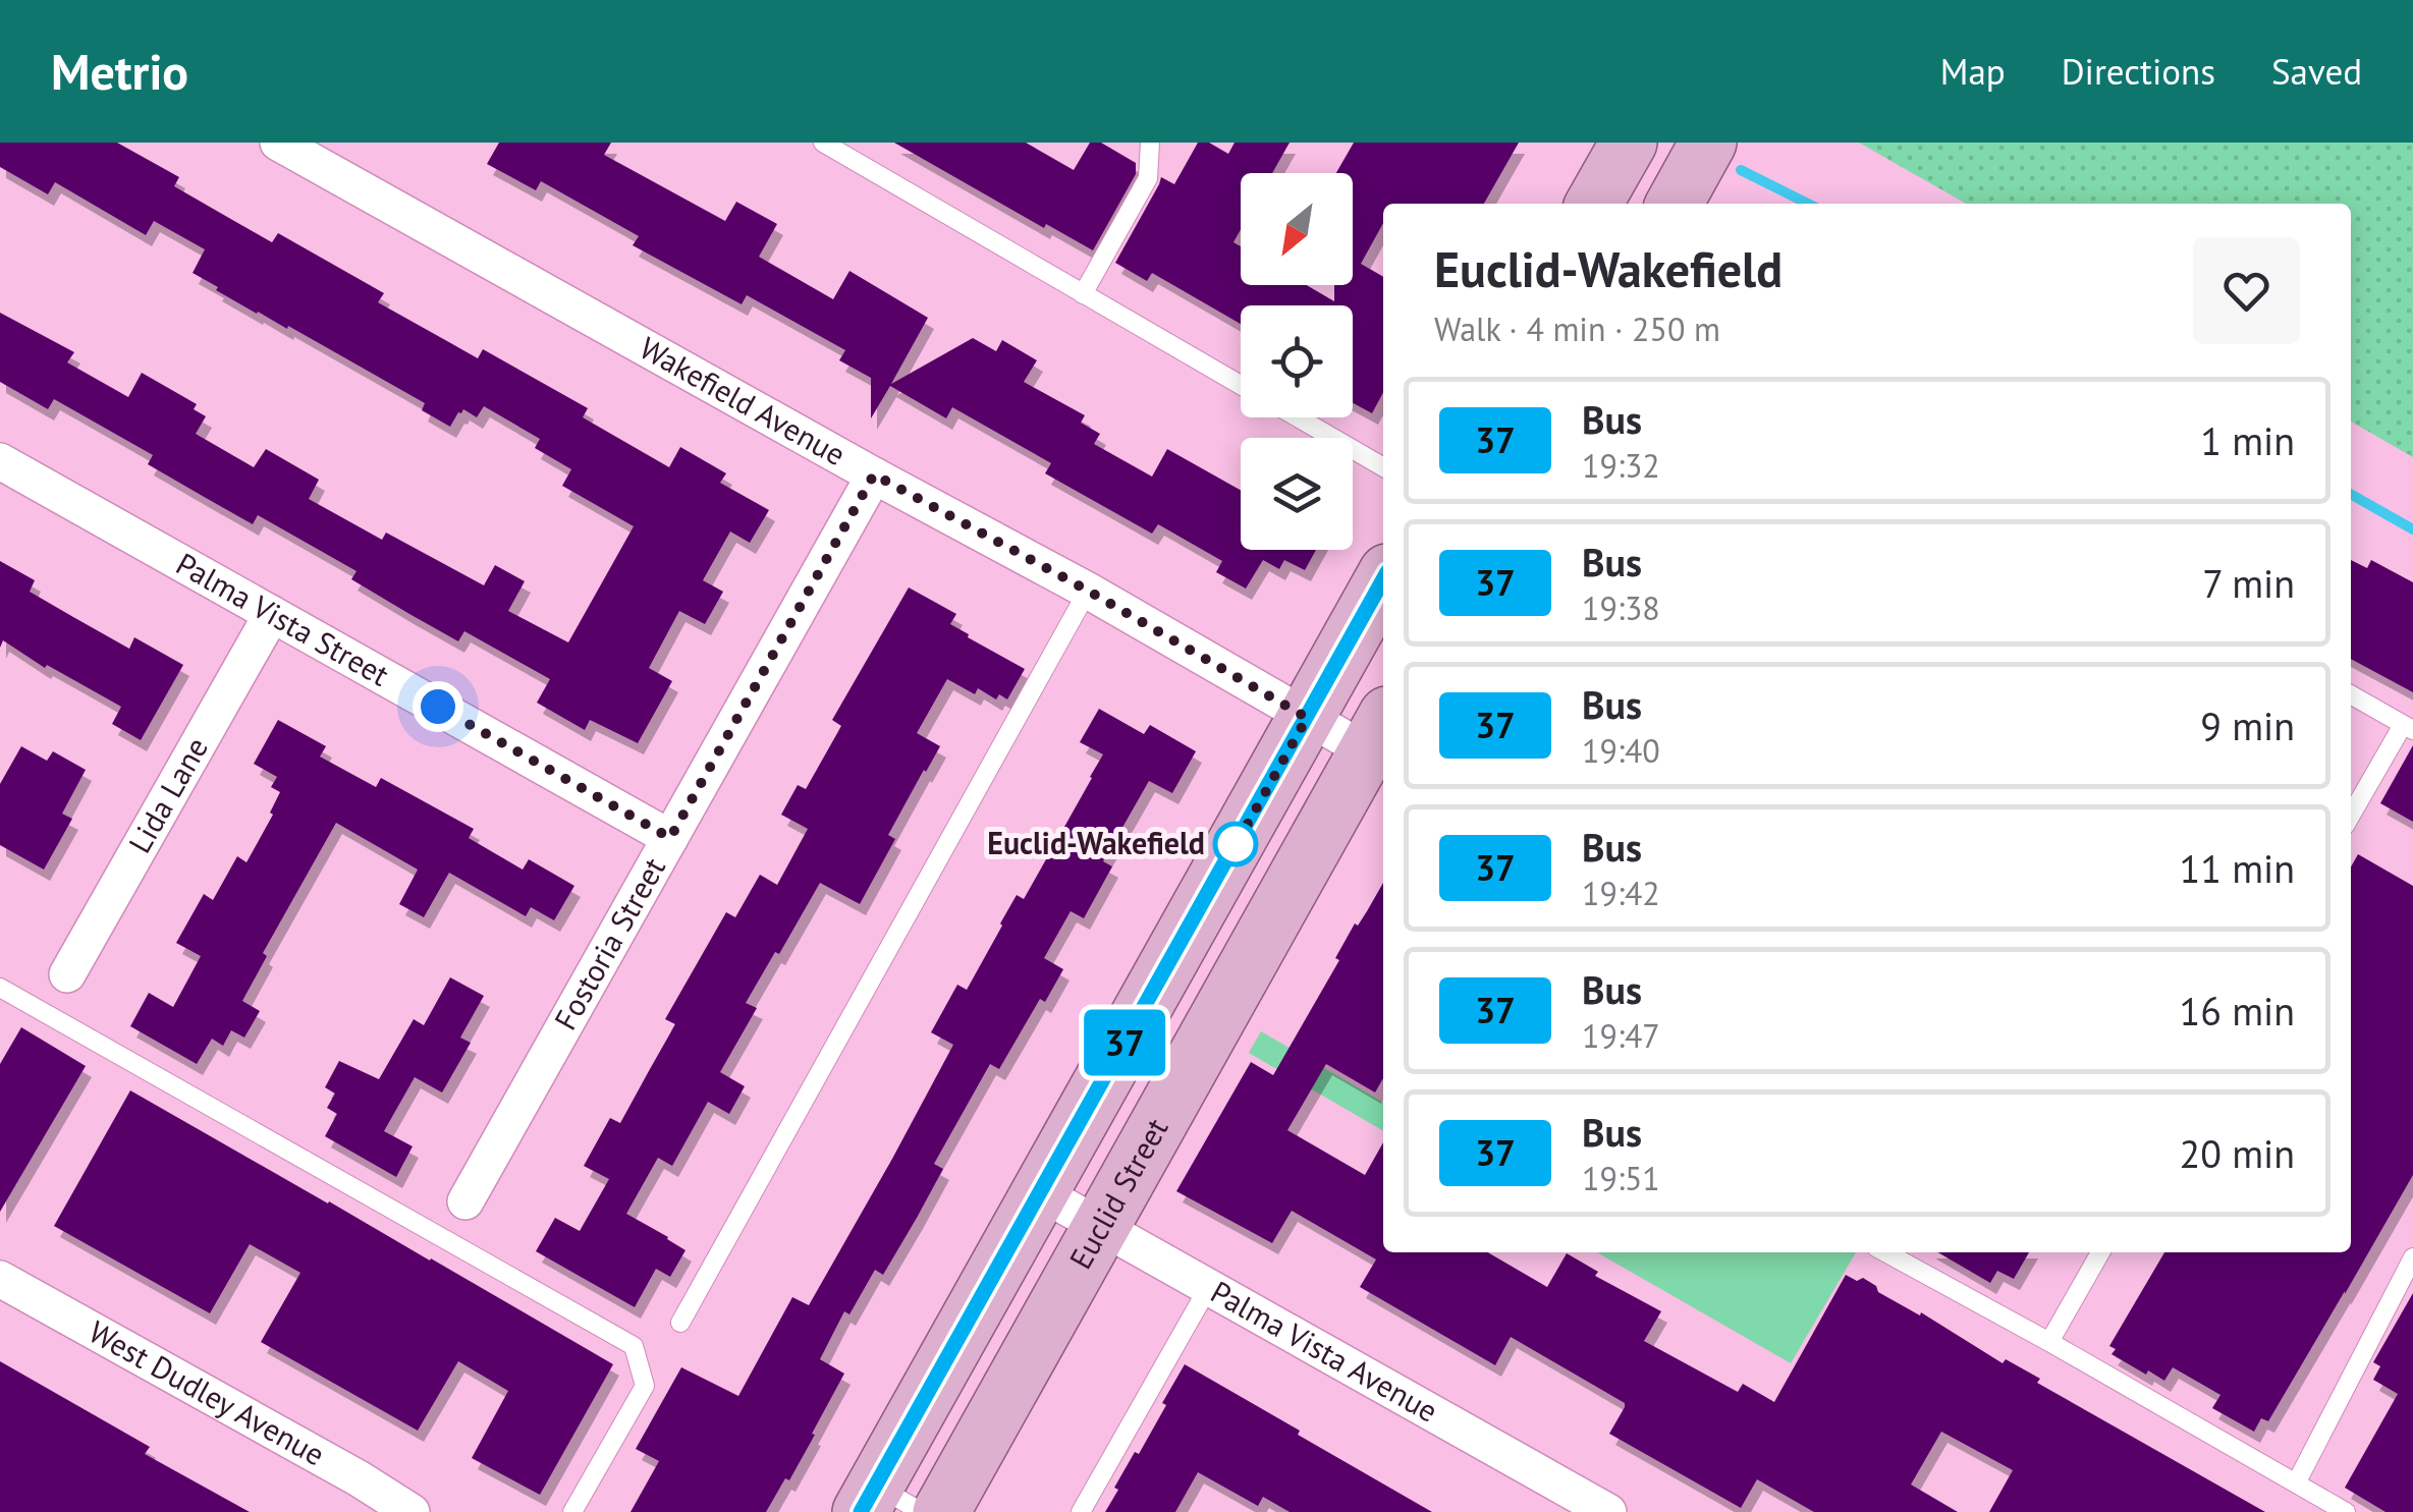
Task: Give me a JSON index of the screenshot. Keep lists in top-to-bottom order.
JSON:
{
  "streets": {
    "main road": ["Euclid Street"],
    "street": [
      "Wakefield Avenue",
      "Palma Vista Street",
      "Lida Lane",
      "Fostoria Street",
      "Palma Vista Avenue",
      "West Dudley Avenue"
    ]
  },
  "crossings": [
    ["Wakefield Avenue", "Fostoria Street"],
    ["Wakefield Avenue", "Euclid Street"],
    ["Palma Vista Street", "Lida Lane"],
    ["Palma Vista Street", "Fostoria Street"],
    ["Euclid Street", "Palma Vista Avenue"]
  ],
  "places": ["Euclid-Wakefield"],
  "lines": ["bus line 37"],
  "north": "bottom left",
  "page": {
    "header": "Metrio",
    "nav": ["Map", "Directions", "Saved"],
    "on_map": "37",
    "heading": ["Euclid-Wakefield", "Walk · 4 min · 250 m"],
    "list": [
      {
        "mark": "37",
        "name": "Bus",
        "note": "19:32",
        "value": "1 min"
      },
      {
        "mark": "37",
        "name": "Bus",
        "note": "19:38",
        "value": "7 min"
      },
      {
        "mark": "37",
        "name": "Bus",
        "note": "19:40",
        "value": "9 min"
      },
      {
        "mark": "37",
        "name": "Bus",
        "note": "19:42",
        "value": "11 min"
      },
      {
        "mark": "37",
        "name": "Bus",
        "note": "19:47",
        "value": "16 min"
      },
      {
        "mark": "37",
        "name": "Bus",
        "note": "19:51",
        "value": "20 min"
      }
    ]
  }
}
